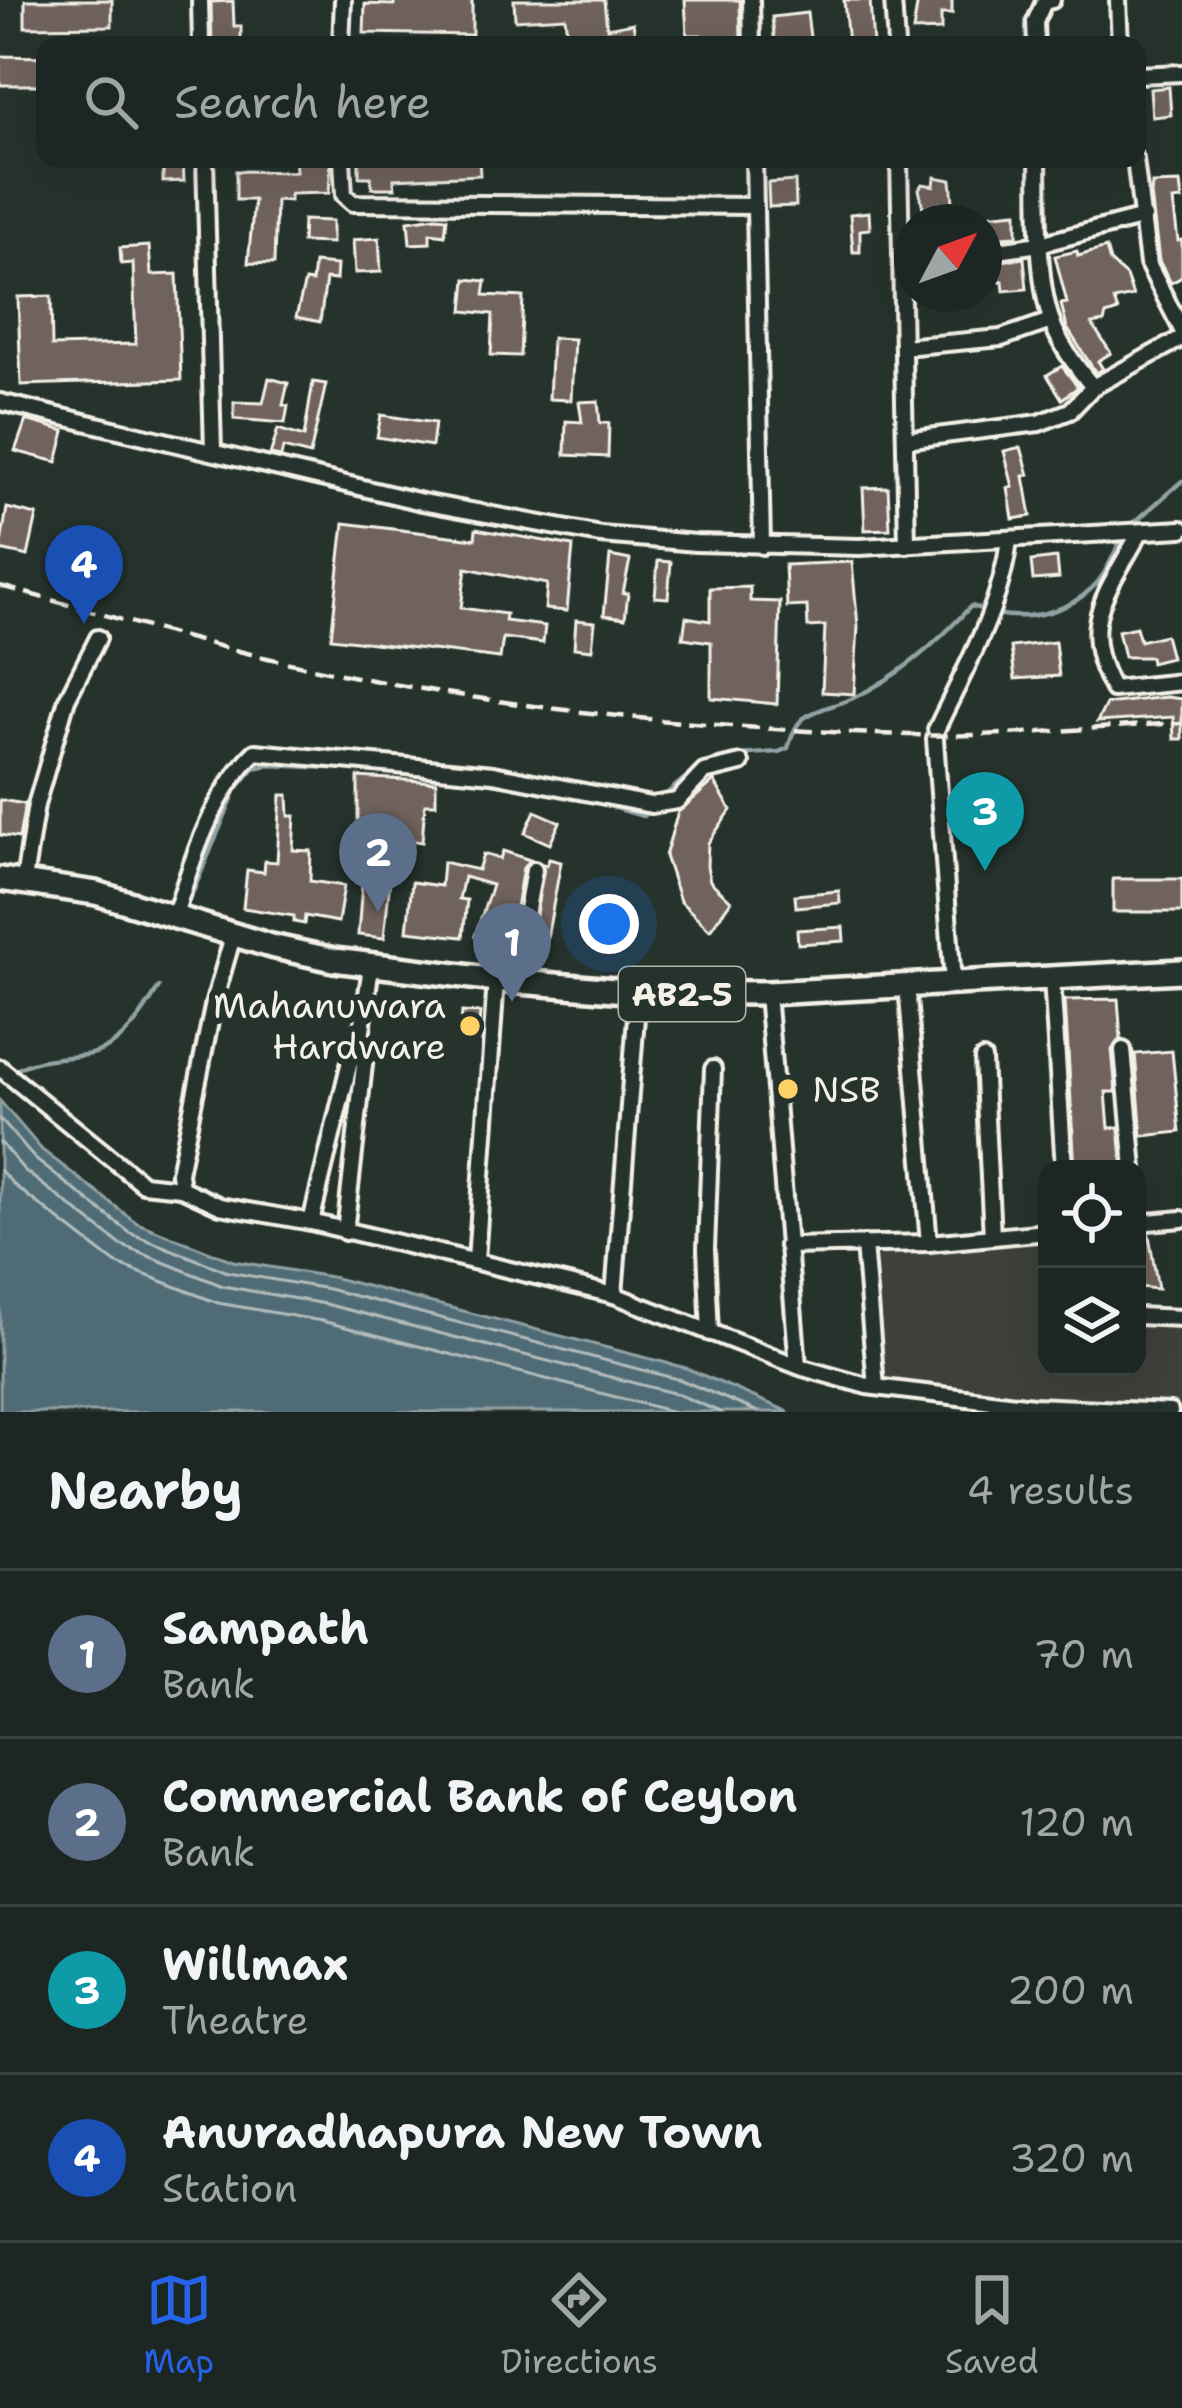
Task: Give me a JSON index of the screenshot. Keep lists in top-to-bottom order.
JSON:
{
  "streets": {
    "main road": ["AB2-5"]
  },
  "places": ["Mahanuwara Hardware", "NSB"],
  "north": "top right",
  "page": {
    "search": "Search here",
    "pins": [
      "4",
      "3",
      "2",
      "1"
    ],
    "heading": ["Nearby", "4 results"],
    "list": [
      {
        "mark": "1",
        "name": "Sampath",
        "note": "Bank",
        "value": "70 m"
      },
      {
        "mark": "2",
        "name": "Commercial Bank of Ceylon",
        "note": "Bank",
        "value": "120 m"
      },
      {
        "mark": "3",
        "name": "Willmax",
        "note": "Theatre",
        "value": "200 m"
      },
      {
        "mark": "4",
        "name": "Anuradhapura New Town",
        "note": "Station",
        "value": "320 m"
      }
    ],
    "nav": ["Map", "Directions", "Saved"]
  }
}
